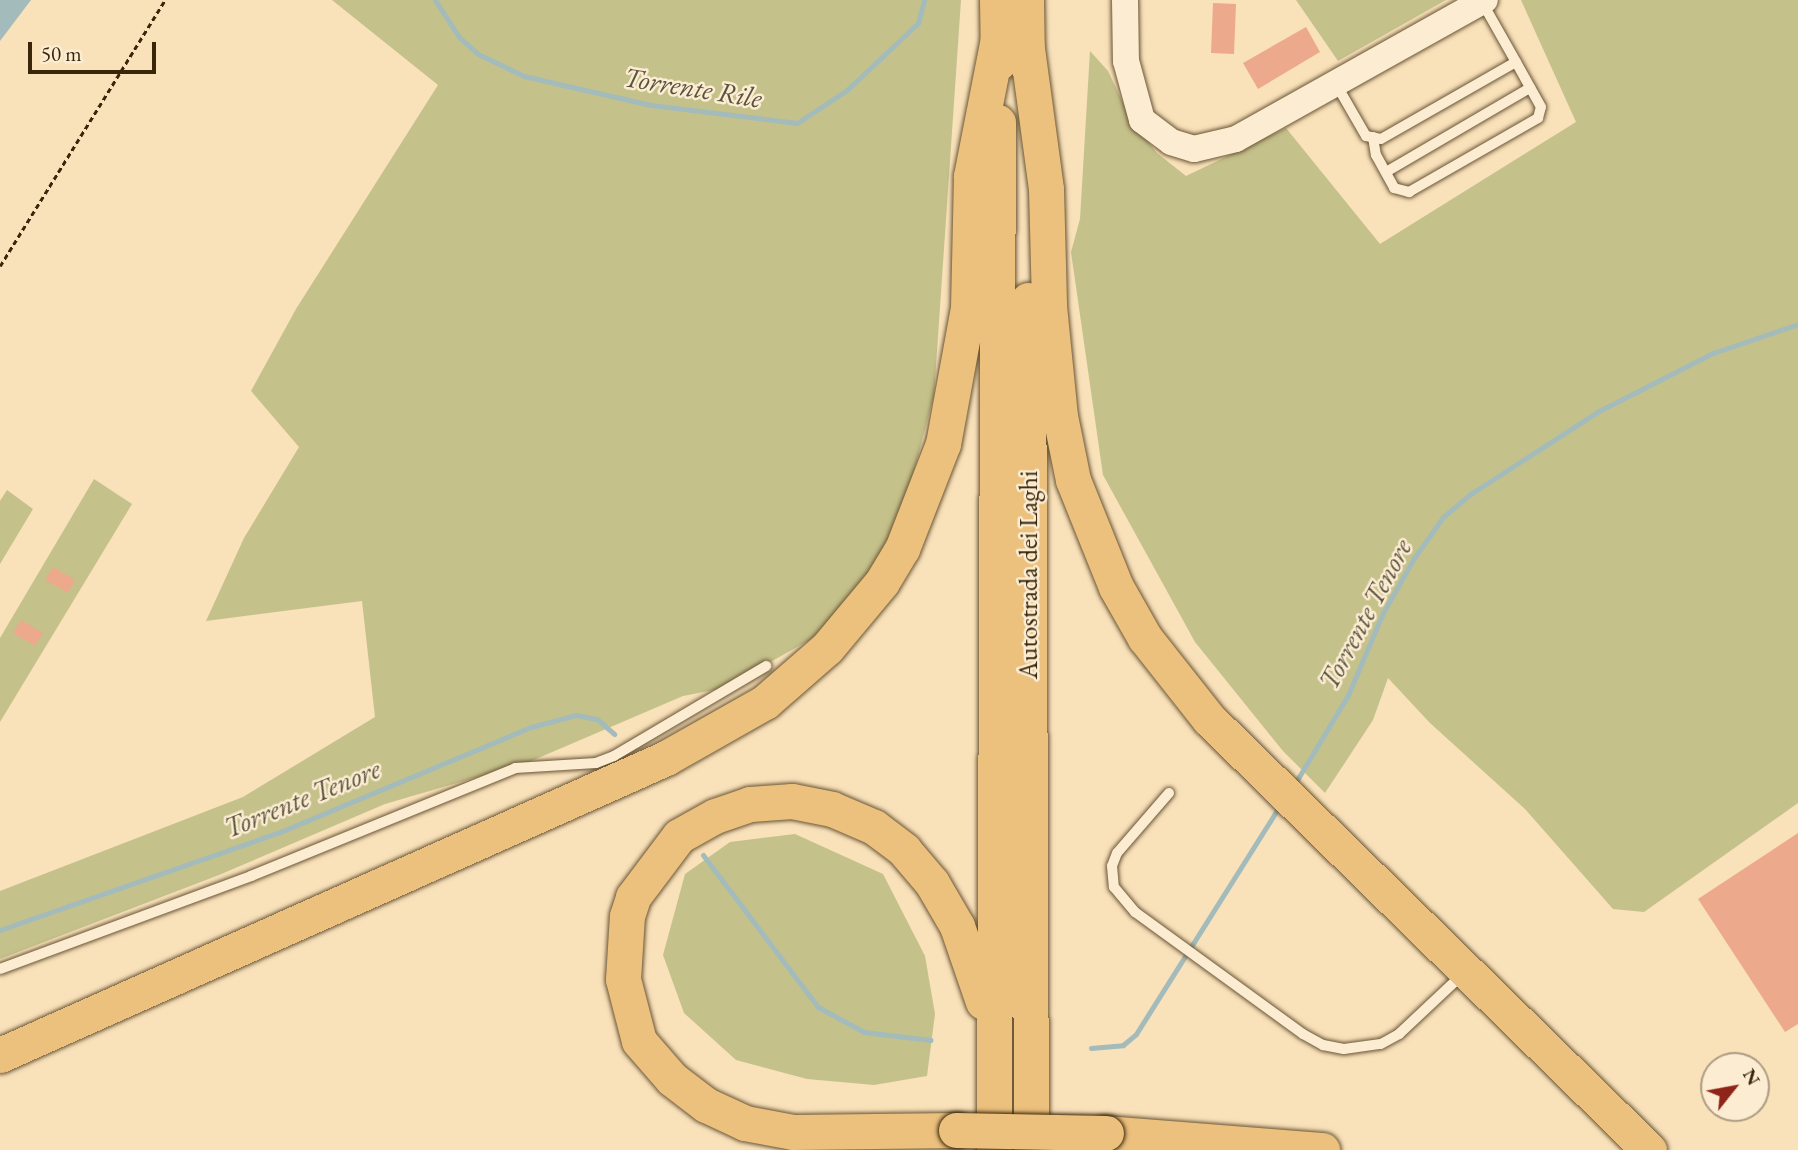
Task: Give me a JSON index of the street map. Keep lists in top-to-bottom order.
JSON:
{
  "streets": {
    "highway": ["Autostrada dei Laghi"]
  },
  "water": ["Torrente Rile", "Torrente Tenore"],
  "scale_bar": "50 m",
  "north": "top right"
}
